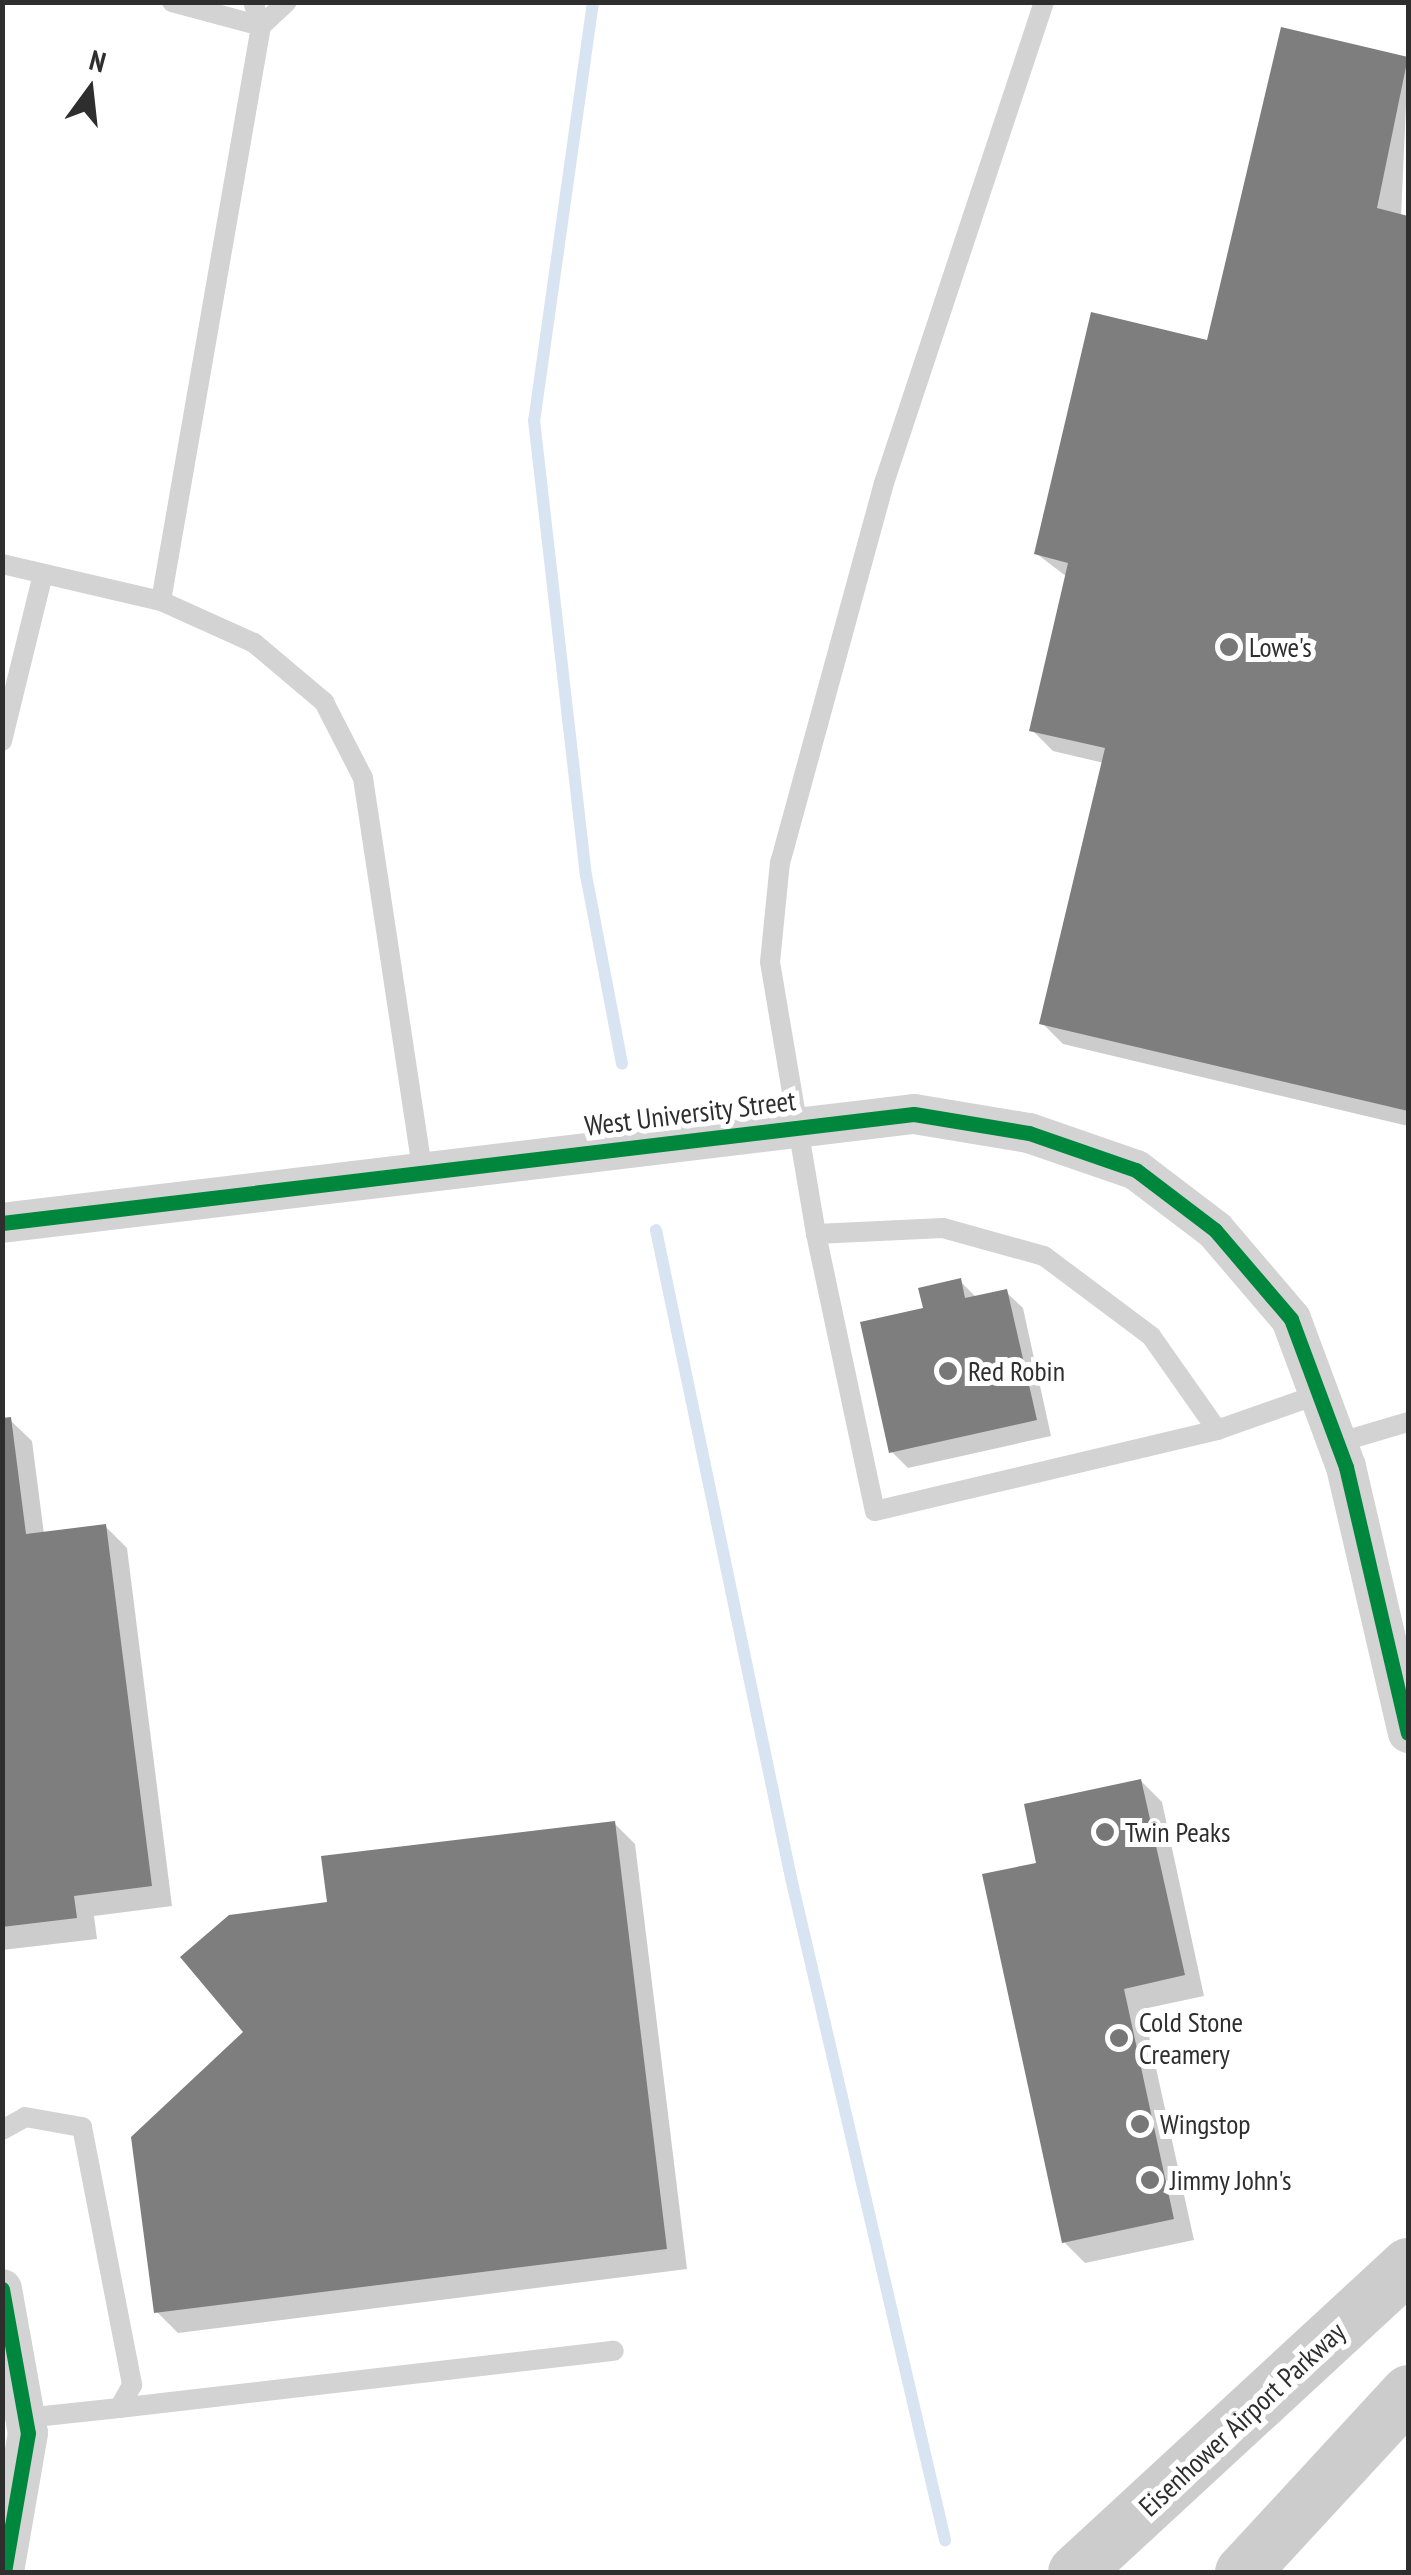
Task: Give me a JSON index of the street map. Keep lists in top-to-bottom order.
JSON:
{
  "streets": {
    "main road": ["Eisenhower Airport Parkway"],
    "street": ["West University Street"]
  },
  "places": [
    "Lowe's",
    "Red Robin",
    "Twin Peaks",
    "Cold Stone Creamery",
    "Wingstop",
    "Jimmy John's"
  ],
  "north": "top"
}
